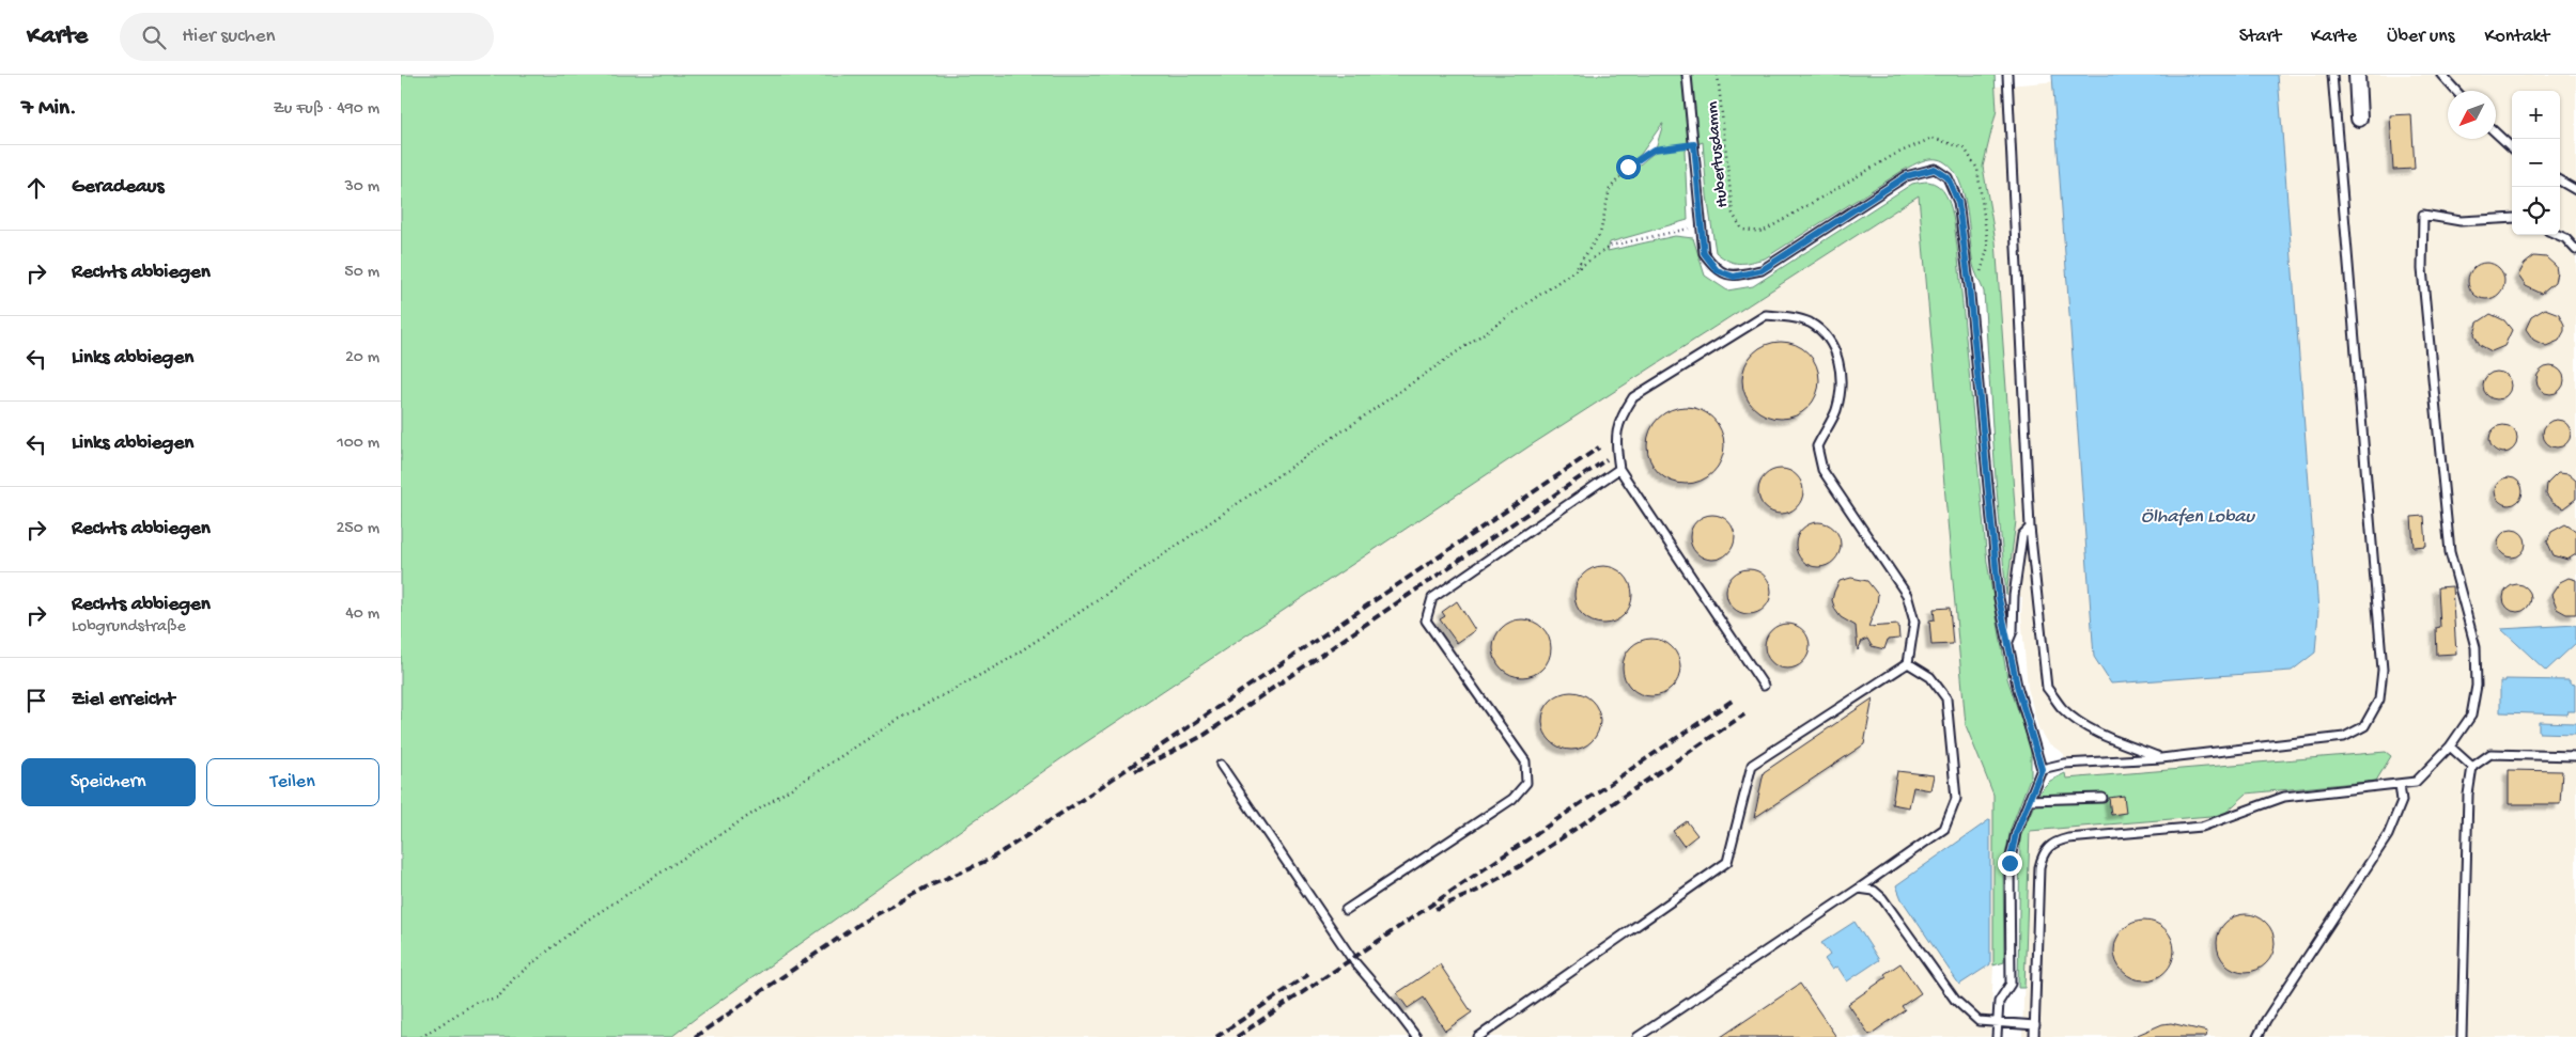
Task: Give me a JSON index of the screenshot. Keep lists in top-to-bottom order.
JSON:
{
  "streets": {
    "path": ["Hubertusdamm"]
  },
  "water": ["Ölhafen Lobau"],
  "north": "bottom left",
  "page": {
    "header": "Karte",
    "search": "Hier suchen",
    "nav": [
      "Start",
      "Karte",
      "Über uns",
      "Kontakt"
    ],
    "heading": ["7 Min.", "Zu Fuß · 490 m"],
    "map_buttons": ["+", "−"],
    "list": [
      ["Geradeaus", "30 m"],
      ["Rechts abbiegen", "50 m"],
      ["Links abbiegen", "20 m"],
      ["Links abbiegen", "100 m"],
      ["Rechts abbiegen", "250 m"],
      ["Rechts abbiegen", "Lobgrundstraße", "40 m"],
      "Ziel erreicht"
    ],
    "buttons": ["Speichern", "Teilen"]
  }
}
